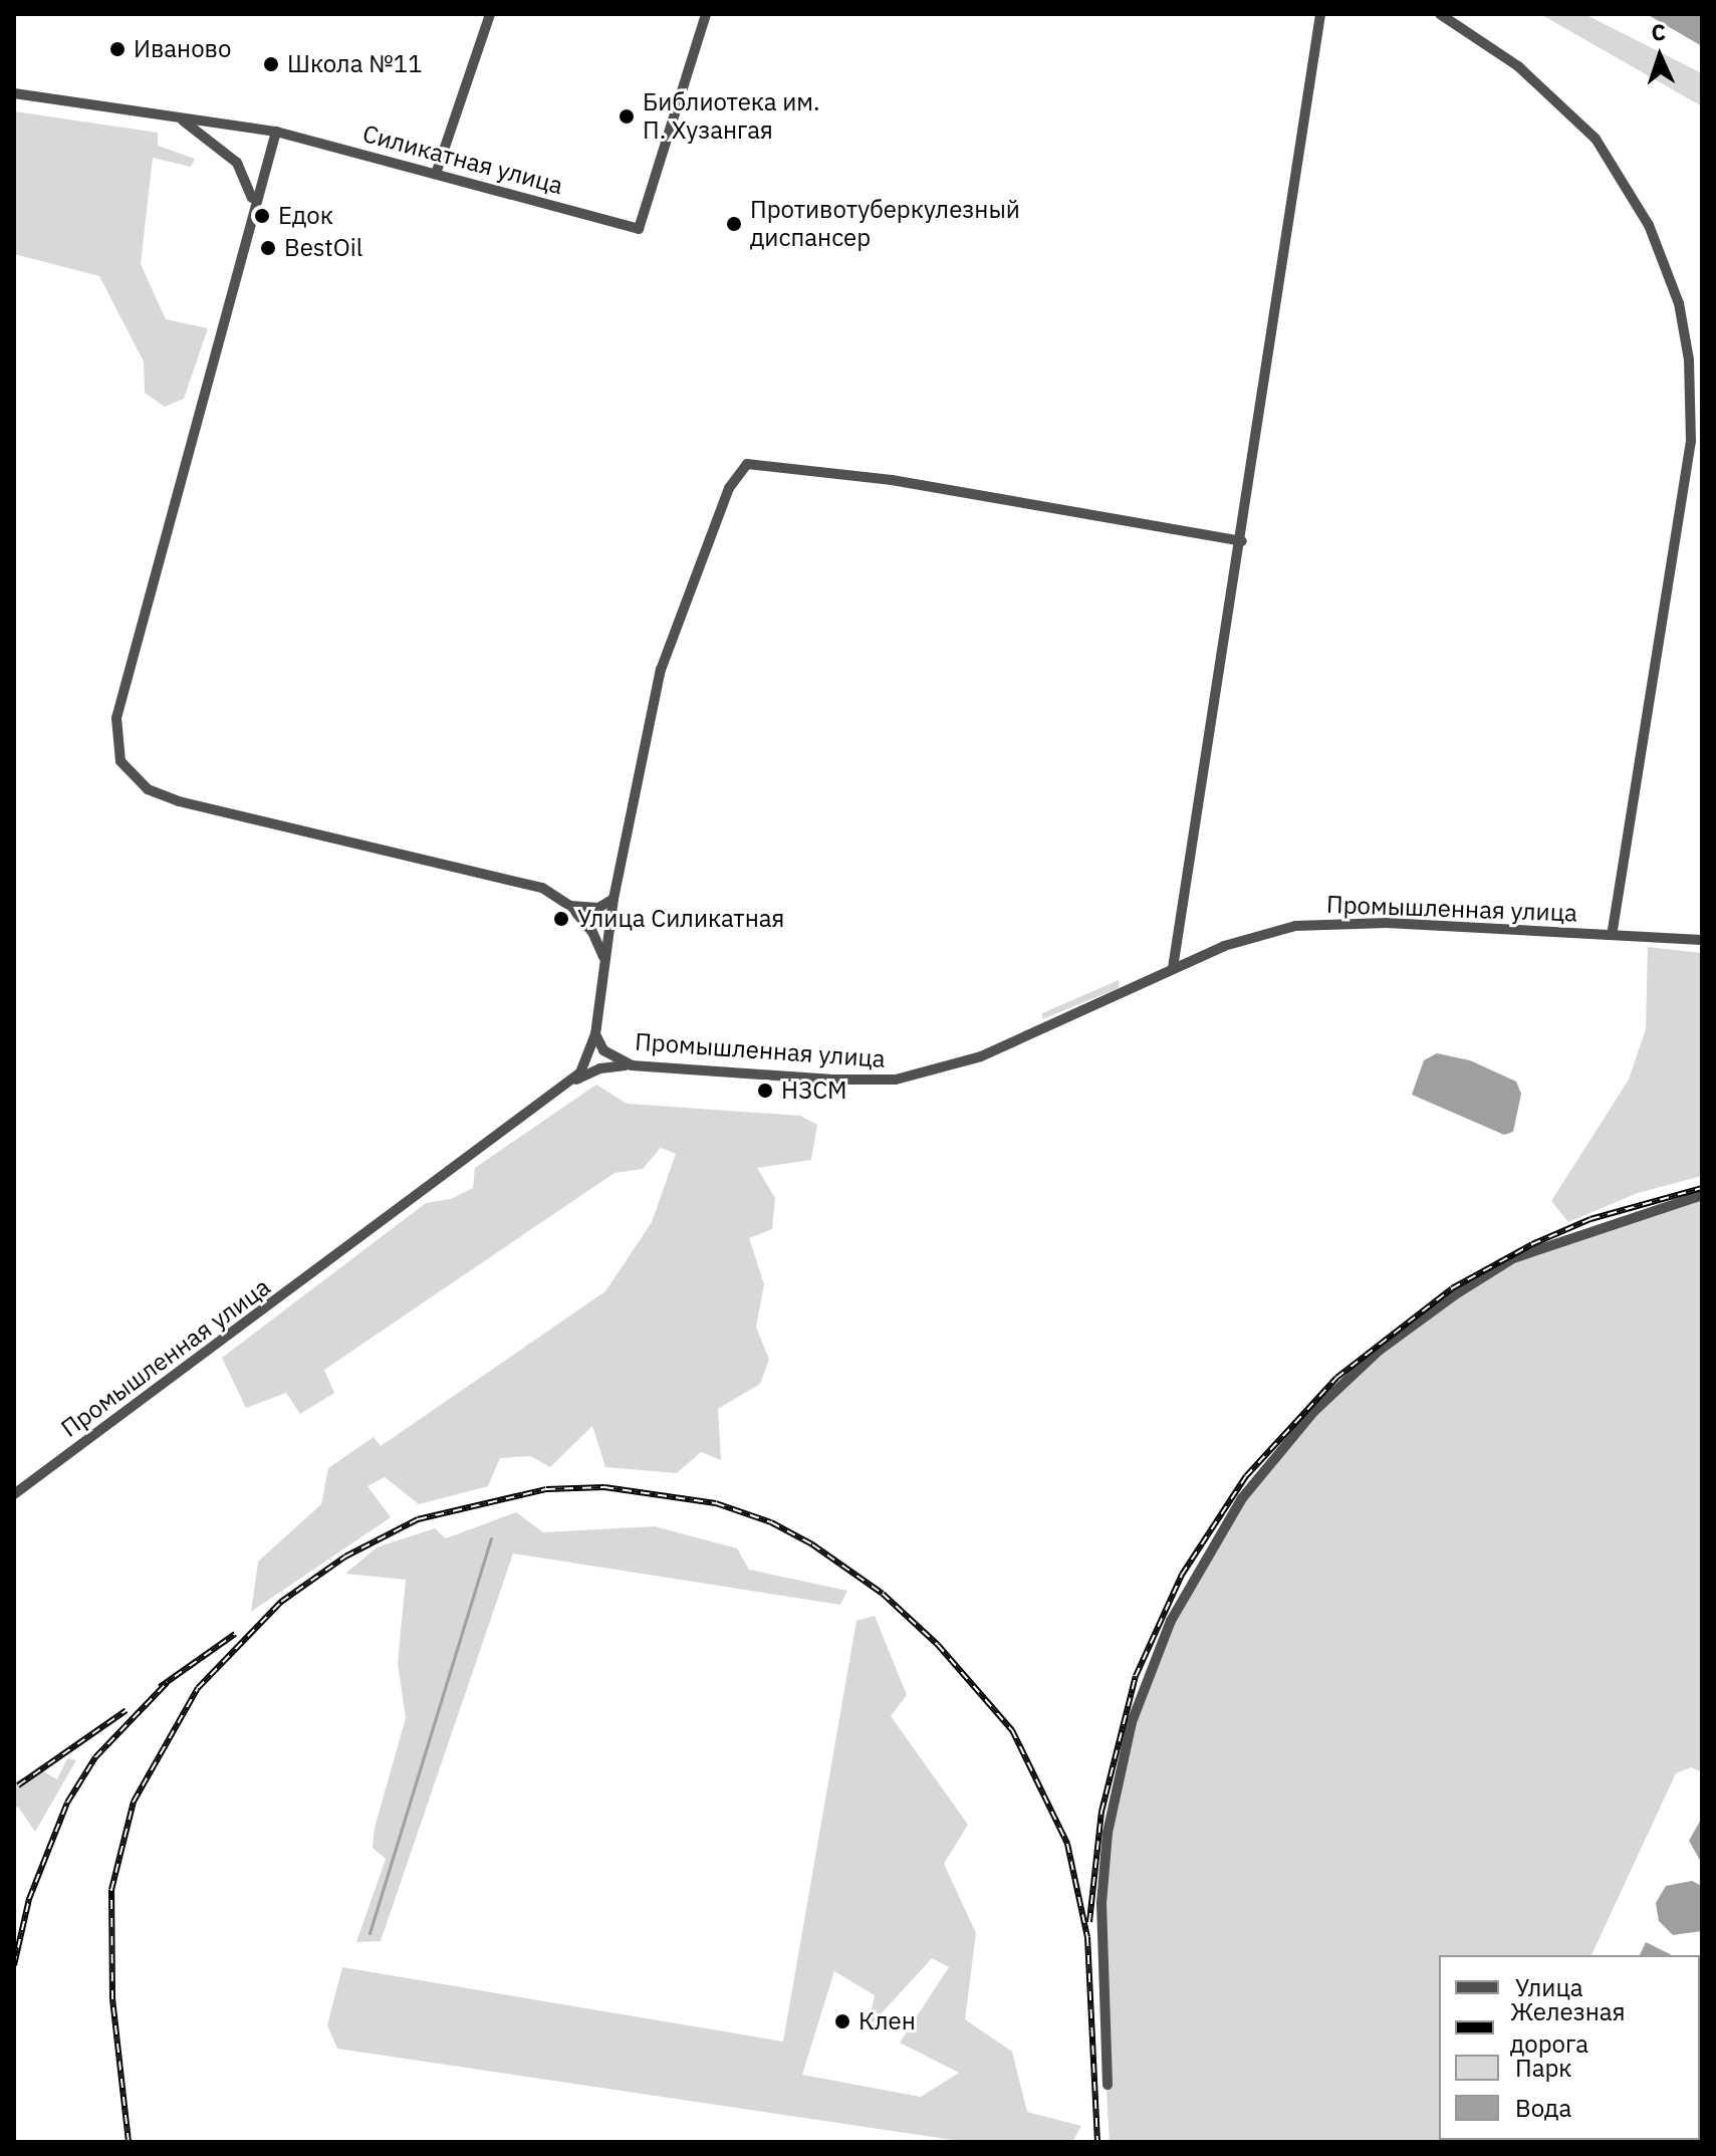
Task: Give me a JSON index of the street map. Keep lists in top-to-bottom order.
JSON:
{
  "streets": {
    "street": ["Силикатная улица", "Промышленная улица"]
  },
  "places": [
    "Иваново",
    "Школа №11",
    "Библиотека им. П. Хузангая",
    "Едок",
    "Противотуберкулезный диспансер",
    "BestOil",
    "Улица Силикатная",
    "НЗСМ",
    "Клен"
  ],
  "legend": [
    "Улица",
    "Железная дорога",
    "Парк",
    "Вода"
  ],
  "north": "top"
}
